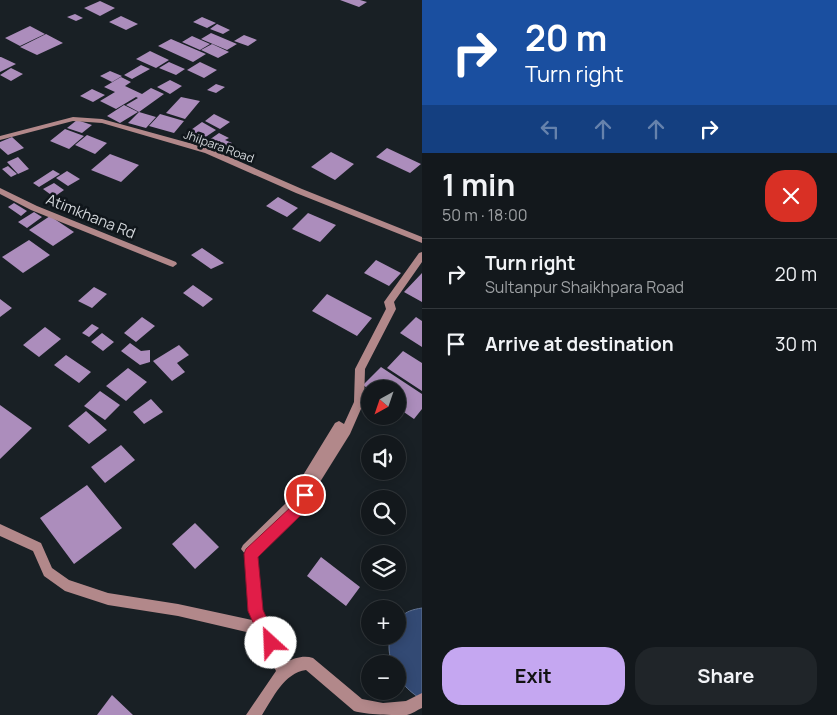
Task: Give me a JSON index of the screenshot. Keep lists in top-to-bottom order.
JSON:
{
  "streets": {
    "street": ["Jhilpara Road", "Atimkhana Rd"]
  },
  "north": "bottom left",
  "page": {
    "turn": ["20 m", "Turn right"],
    "heading": ["1 min", "50 m · 18:00"],
    "list": [
      {
        "name": "Turn right",
        "note": "Sultanpur Shaikhpara Road",
        "value": "20 m"
      },
      {
        "name": "Arrive at destination",
        "value": "30 m"
      }
    ],
    "map_buttons": ["+", "−"],
    "buttons": ["Exit", "Share"]
  }
}
